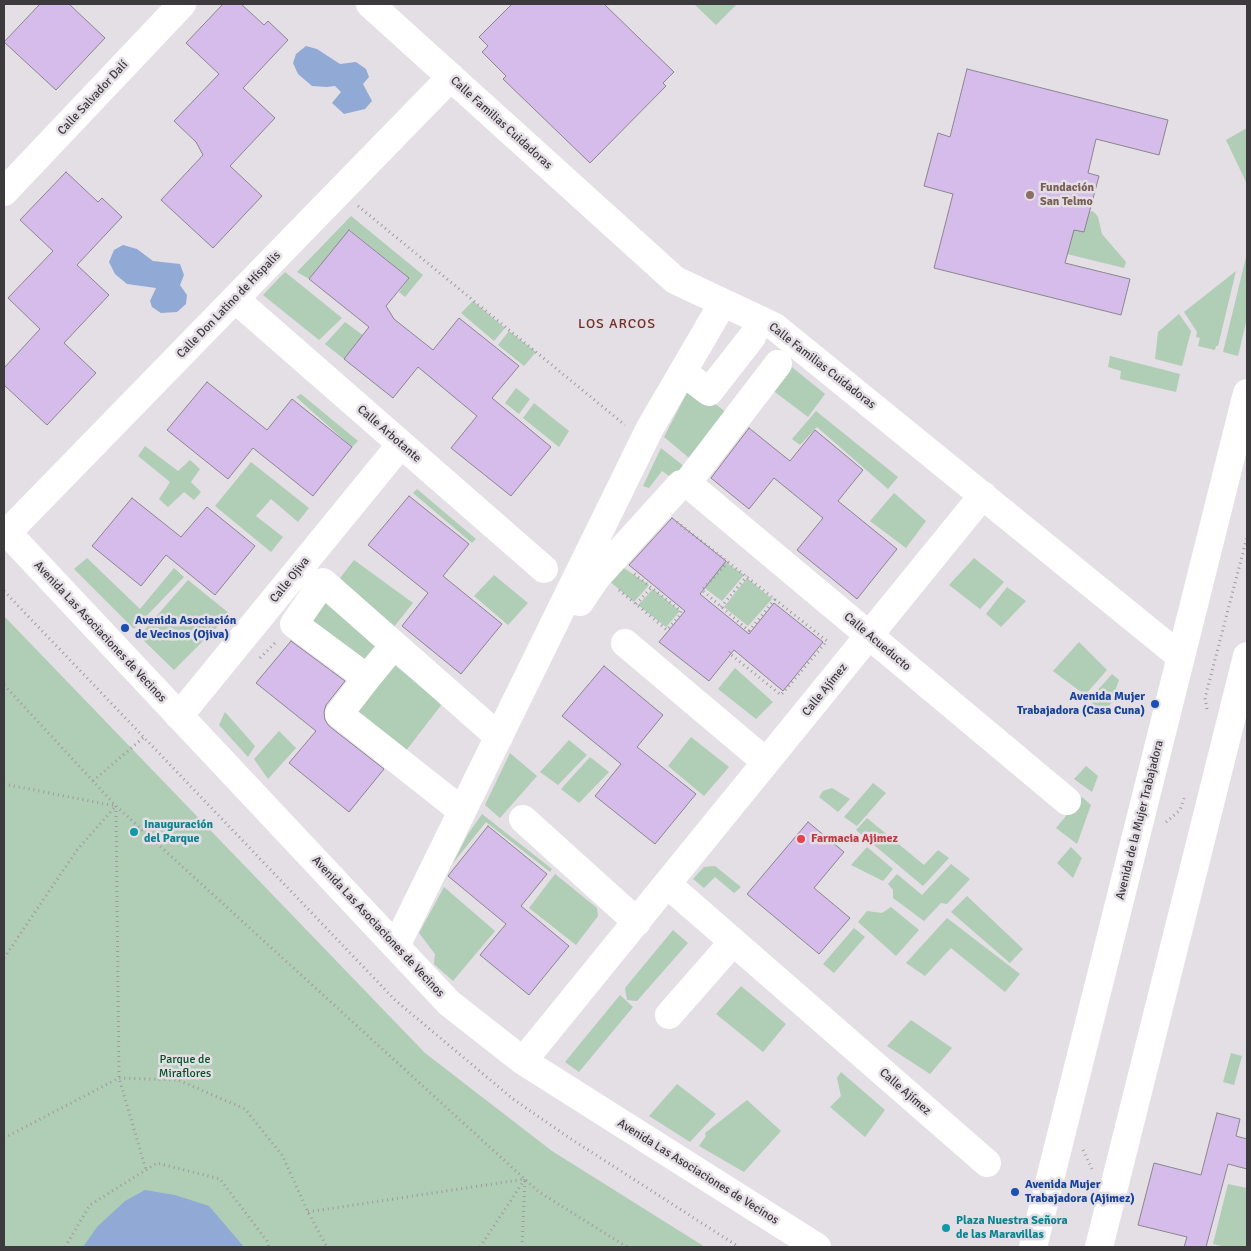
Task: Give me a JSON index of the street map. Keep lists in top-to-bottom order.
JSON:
{
  "streets": {
    "street": [
      "Calle Salvador Dalí",
      "Calle Familias Cuidadoras",
      "Calle Don Latino de Híspalis",
      "Calle Arbotante",
      "Calle Ojiva",
      "Avenida Las Asociaciones de Vecinos",
      "Calle Acueducto",
      "Calle Ajímez",
      "Avenida de la Mujer Trabajadora"
    ]
  },
  "crossings": [
    ["Calle Familias Cuidadoras", "Calle Don Latino de Híspalis"],
    ["Calle Familias Cuidadoras", "Calle Ajímez"],
    ["Calle Familias Cuidadoras", "Avenida de la Mujer Trabajadora"],
    ["Calle Don Latino de Híspalis", "Calle Arbotante"],
    ["Calle Don Latino de Híspalis", "Avenida Las Asociaciones de Vecinos"],
    ["Calle Arbotante", "Calle Ojiva"],
    ["Calle Ojiva", "Avenida Las Asociaciones de Vecinos"],
    ["Avenida Las Asociaciones de Vecinos", "Calle Ajímez"],
    ["Calle Acueducto", "Calle Ajímez"]
  ],
  "districts": ["LOS ARCOS"],
  "parks": ["Parque de Miraflores"],
  "places": [
    "Fundación San Telmo",
    "Avenida Asociación de Vecinos (Ojiva)",
    "Avenida Mujer Trabajadora (Casa Cuna)",
    "Inauguración del Parque",
    "Farmacia Ajimez",
    "Avenida Mujer Trabajadora (Ajimez)",
    "Plaza Nuestra Señora de las Maravillas"
  ]
}
